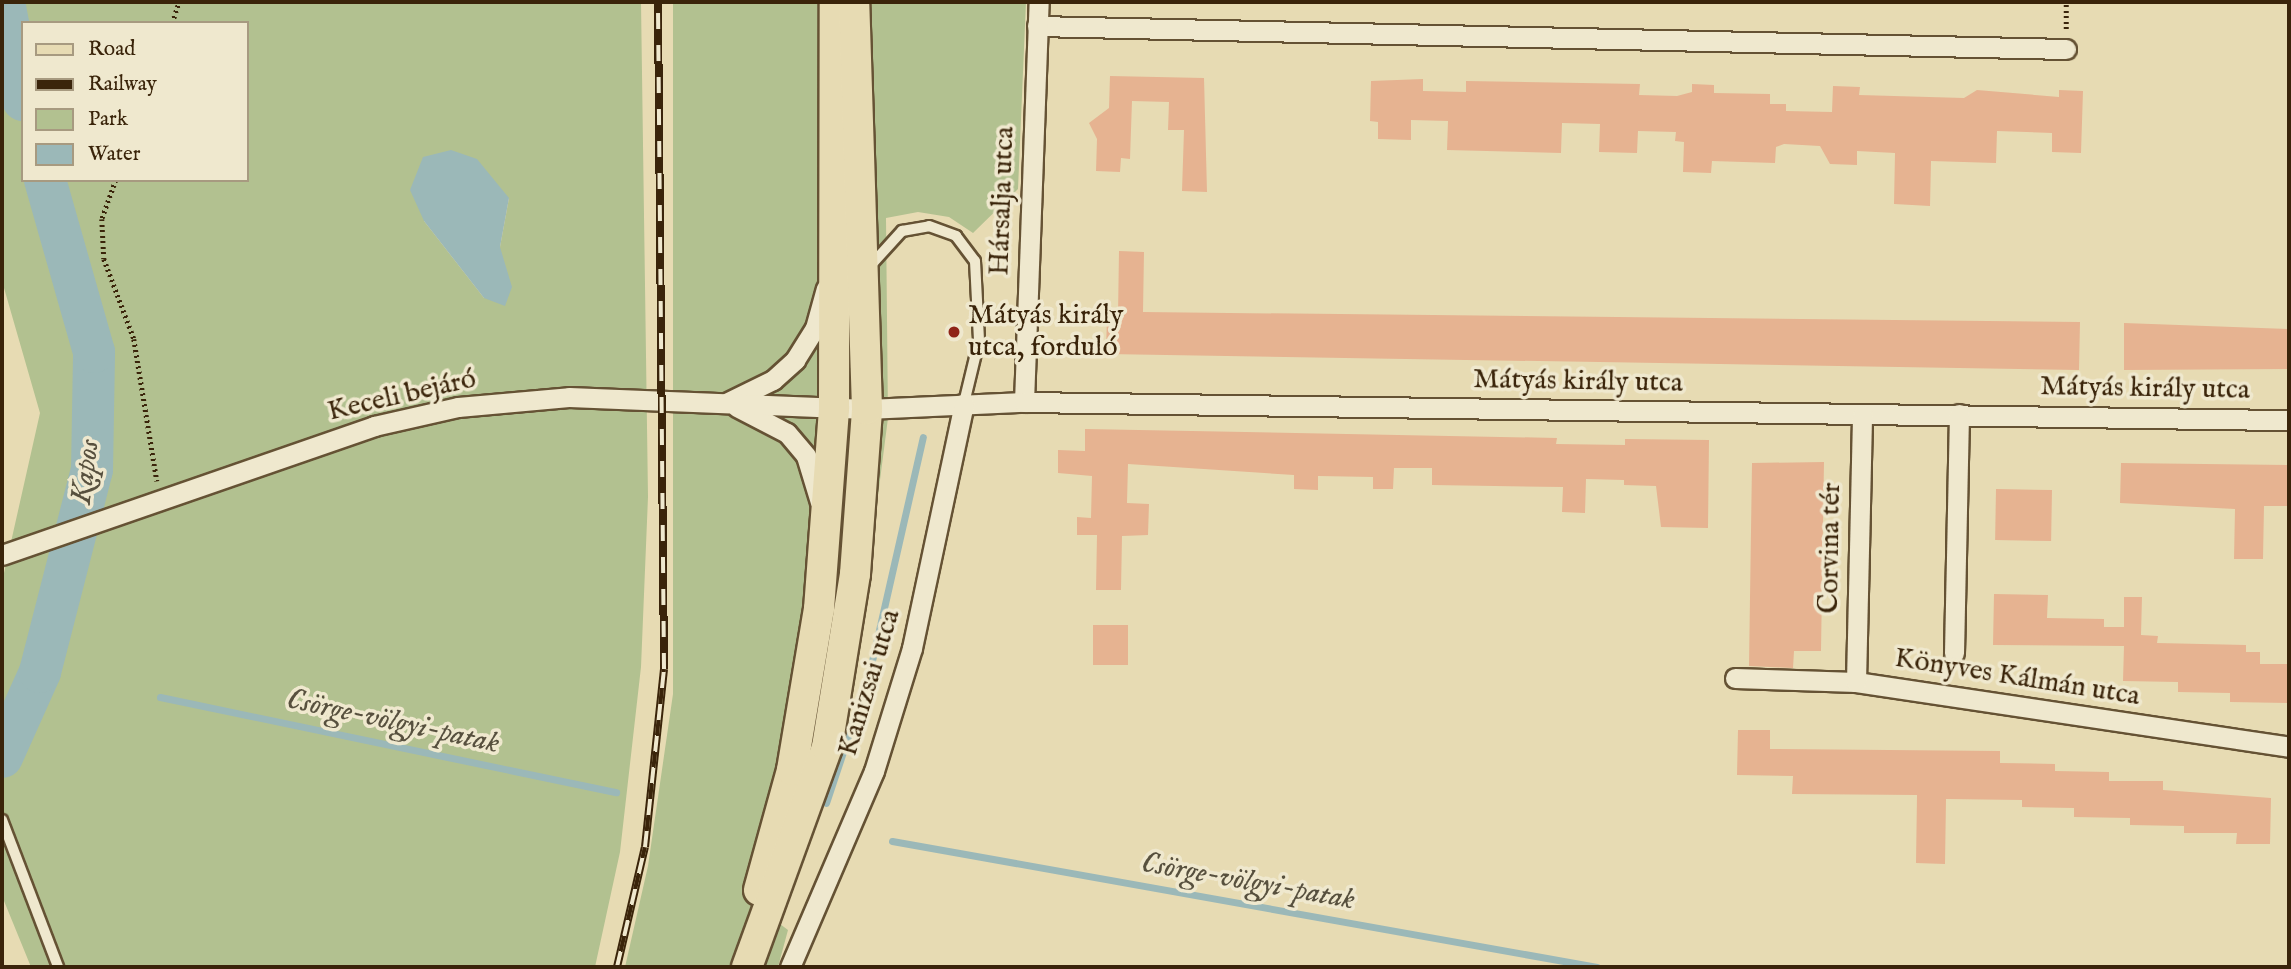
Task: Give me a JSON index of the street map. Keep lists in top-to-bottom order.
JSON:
{
  "streets": {
    "street": [
      "Hársalja utca",
      "Mátyás király utca",
      "Keceli bejáró",
      "Corvina tér",
      "Könyves Kálmán utca",
      "Kanizsai utca"
    ]
  },
  "crossings": [
    ["Hársalja utca", "Mátyás király utca"],
    ["Mátyás király utca", "Keceli bejáró"],
    ["Mátyás király utca", "Corvina tér"],
    ["Mátyás király utca", "Kanizsai utca"],
    ["Corvina tér", "Könyves Kálmán utca"]
  ],
  "water": ["Kapos", "Csörge-völgyi-patak"],
  "places": ["Mátyás király utca, forduló"],
  "legend": [
    "Road",
    "Railway",
    "Park",
    "Water"
  ]
}
